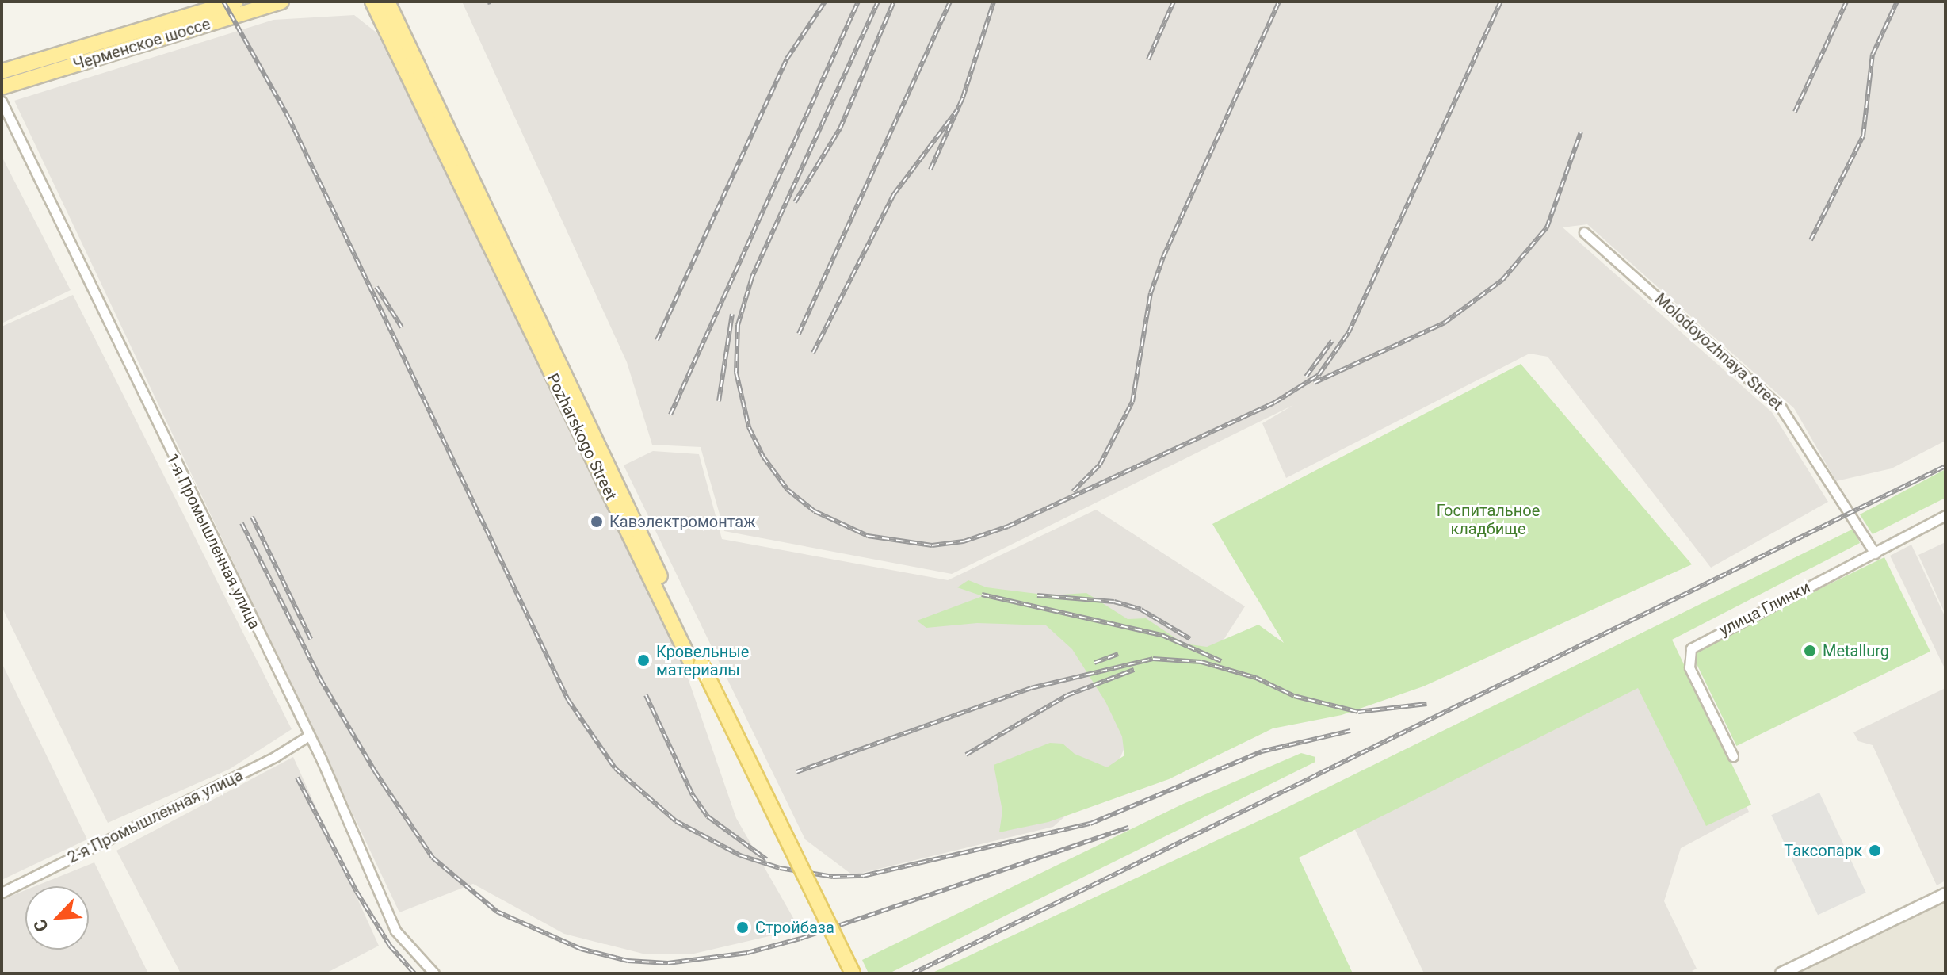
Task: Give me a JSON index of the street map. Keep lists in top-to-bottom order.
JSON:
{
  "streets": {
    "main road": ["Черменское шоссе", "Pozharskogo Street"],
    "street": [
      "Molodoyozhnaya Street",
      "1-я Промышленная улица",
      "улица Глинки",
      "2-я Промышленная улица"
    ]
  },
  "crossings": [
    ["Molodoyozhnaya Street", "улица Глинки"],
    ["1-я Промышленная улица", "2-я Промышленная улица"]
  ],
  "parks": ["Госпитальное кладбище"],
  "places": [
    "Кавэлектромонтаж",
    "Metallurg",
    "Кровельные материалы",
    "Таксопарк",
    "Стройбаза"
  ],
  "north": "bottom left"
}
